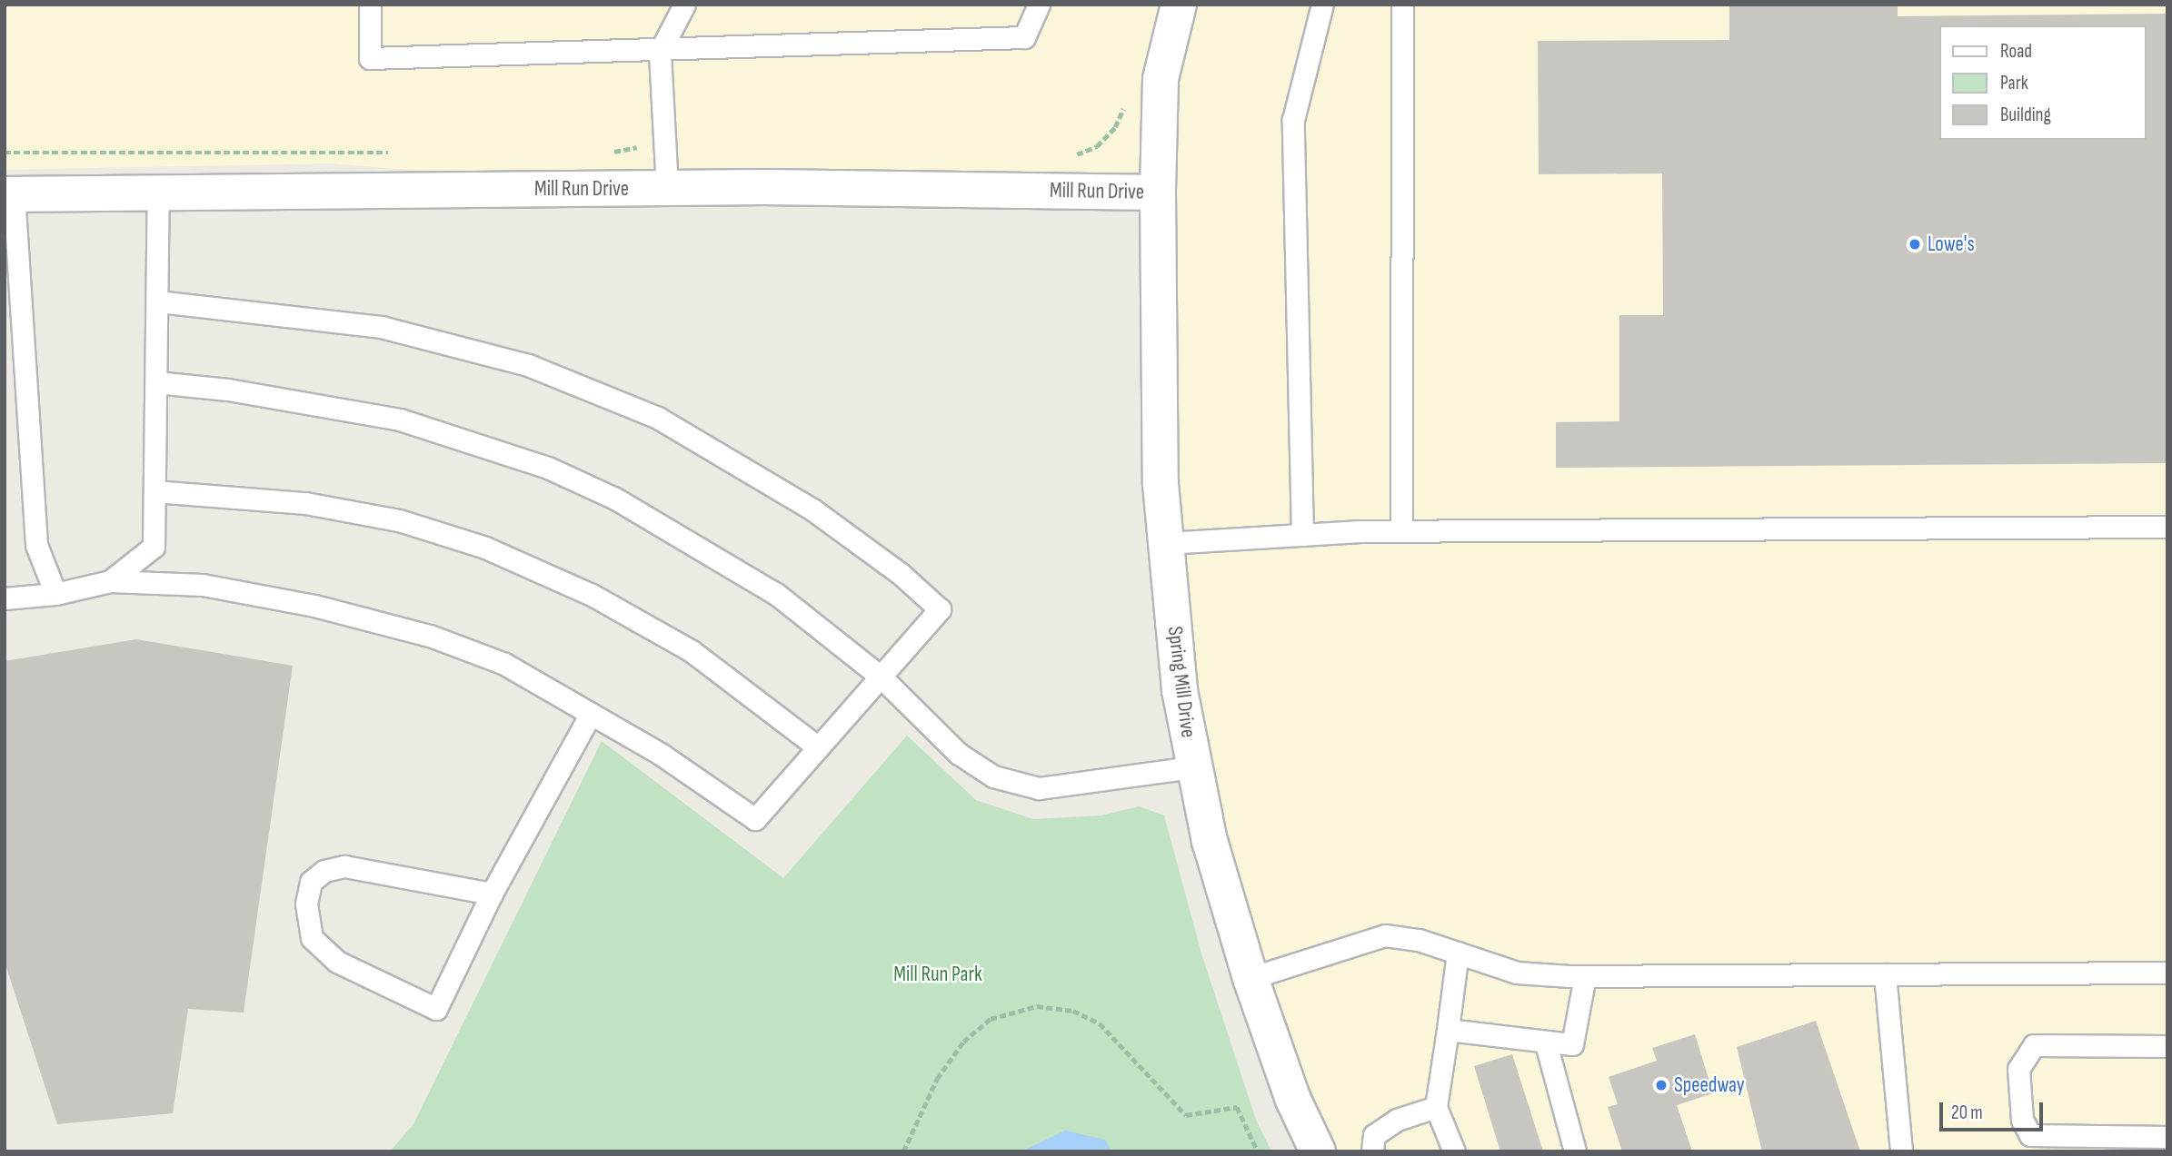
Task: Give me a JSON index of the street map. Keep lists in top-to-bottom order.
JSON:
{
  "streets": {
    "street": ["Mill Run Drive", "Spring Mill Drive"]
  },
  "crossings": [
    ["Mill Run Drive", "Spring Mill Drive"]
  ],
  "parks": ["Mill Run Park"],
  "places": ["Lowe's", "Speedway"],
  "legend": ["Road", "Park", "Building"],
  "scale_bar": "20 m"
}
